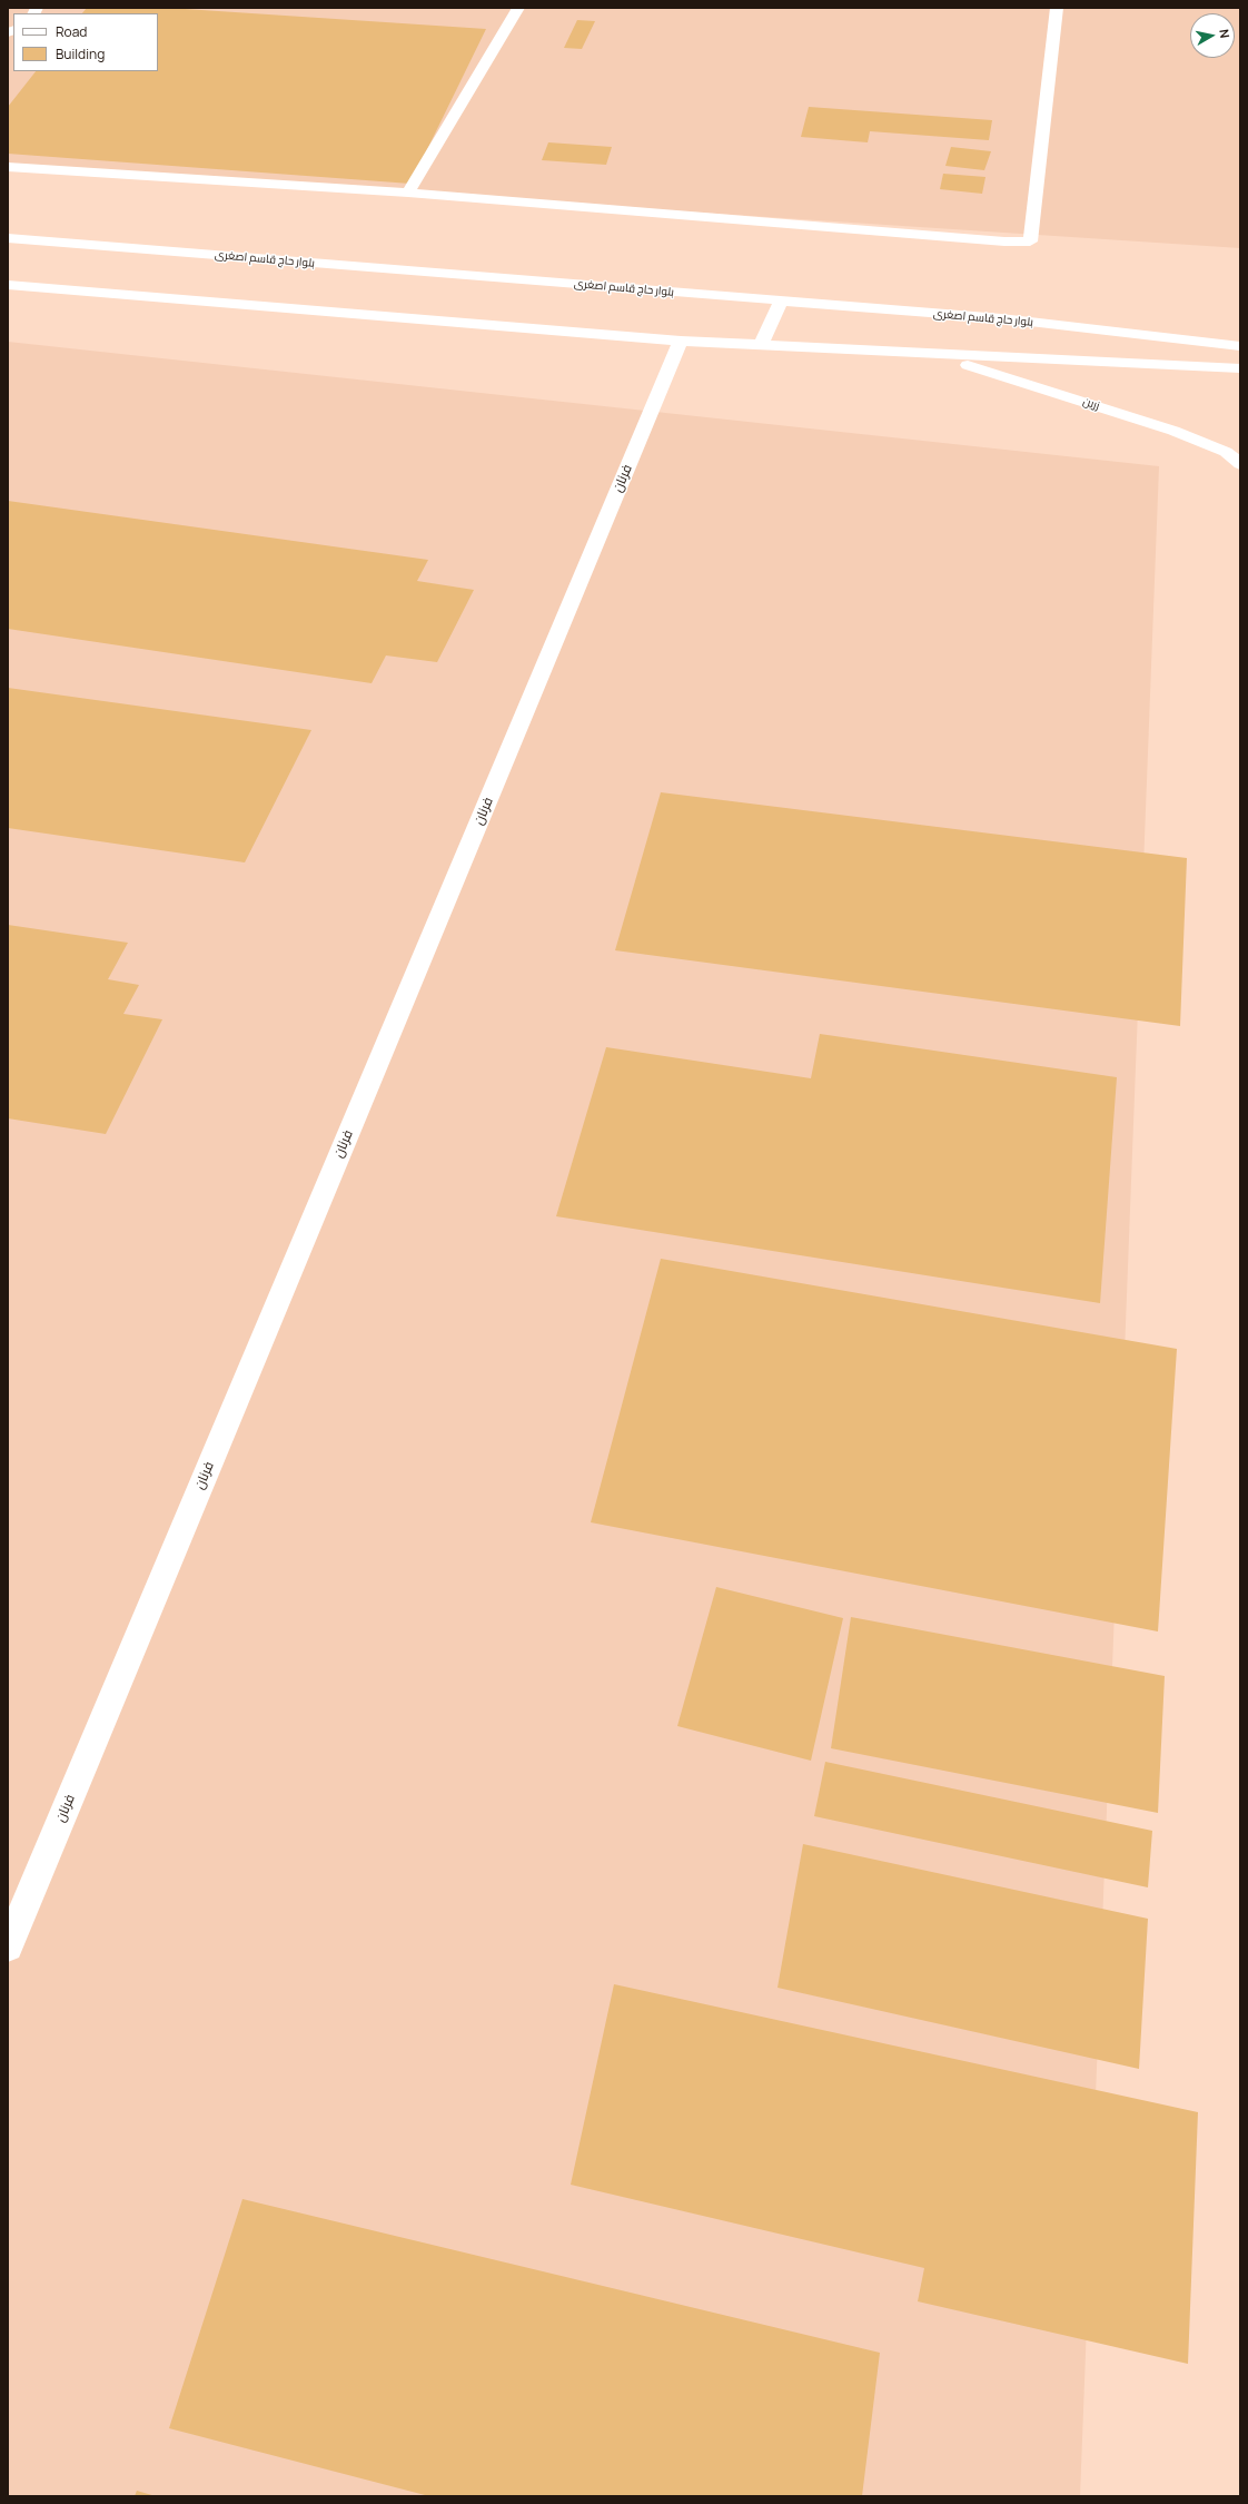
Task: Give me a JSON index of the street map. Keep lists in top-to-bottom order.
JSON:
{
  "streets": {
    "main road": ["بلوار حاج قاسم اصغری", "زرین", "فرنان"]
  },
  "legend": ["Road", "Building"],
  "north": "right"
}
